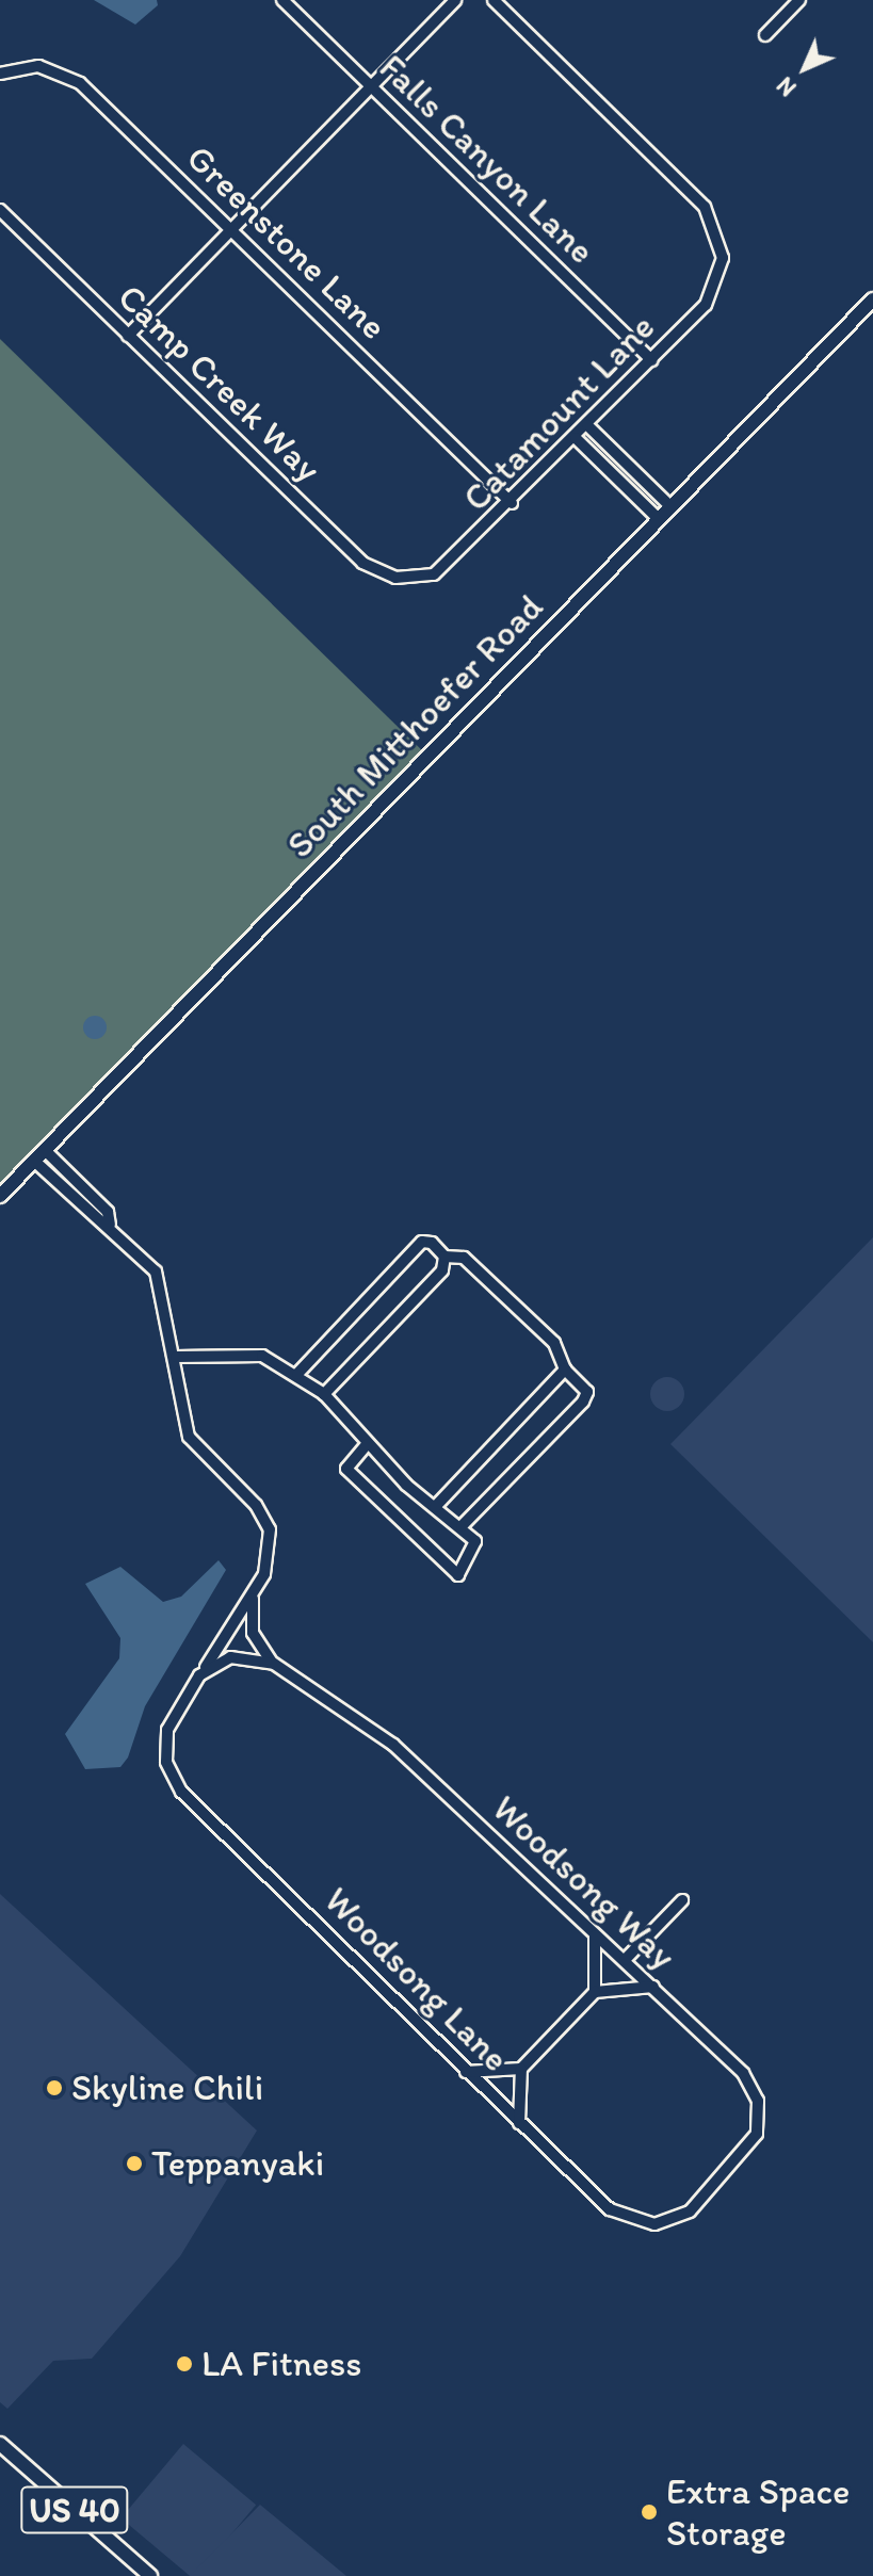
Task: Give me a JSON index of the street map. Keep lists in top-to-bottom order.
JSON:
{
  "streets": {
    "main road": ["South Mitthoefer Road", "US 40"],
    "street": [
      "Falls Canyon Lane",
      "Greenstone Lane",
      "Camp Creek Way",
      "Catamount Lane",
      "Woodsong Way",
      "Woodsong Lane"
    ]
  },
  "crossings": [
    ["Falls Canyon Lane", "Catamount Lane"],
    ["Greenstone Lane", "Catamount Lane"],
    ["Camp Creek Way", "Catamount Lane"],
    ["South Mitthoefer Road", "Woodsong Way"],
    ["Woodsong Way", "Woodsong Lane"]
  ],
  "places": [
    "Skyline Chili",
    "Teppanyaki",
    "LA Fitness",
    "Extra Space Storage"
  ],
  "north": "bottom left"
}
